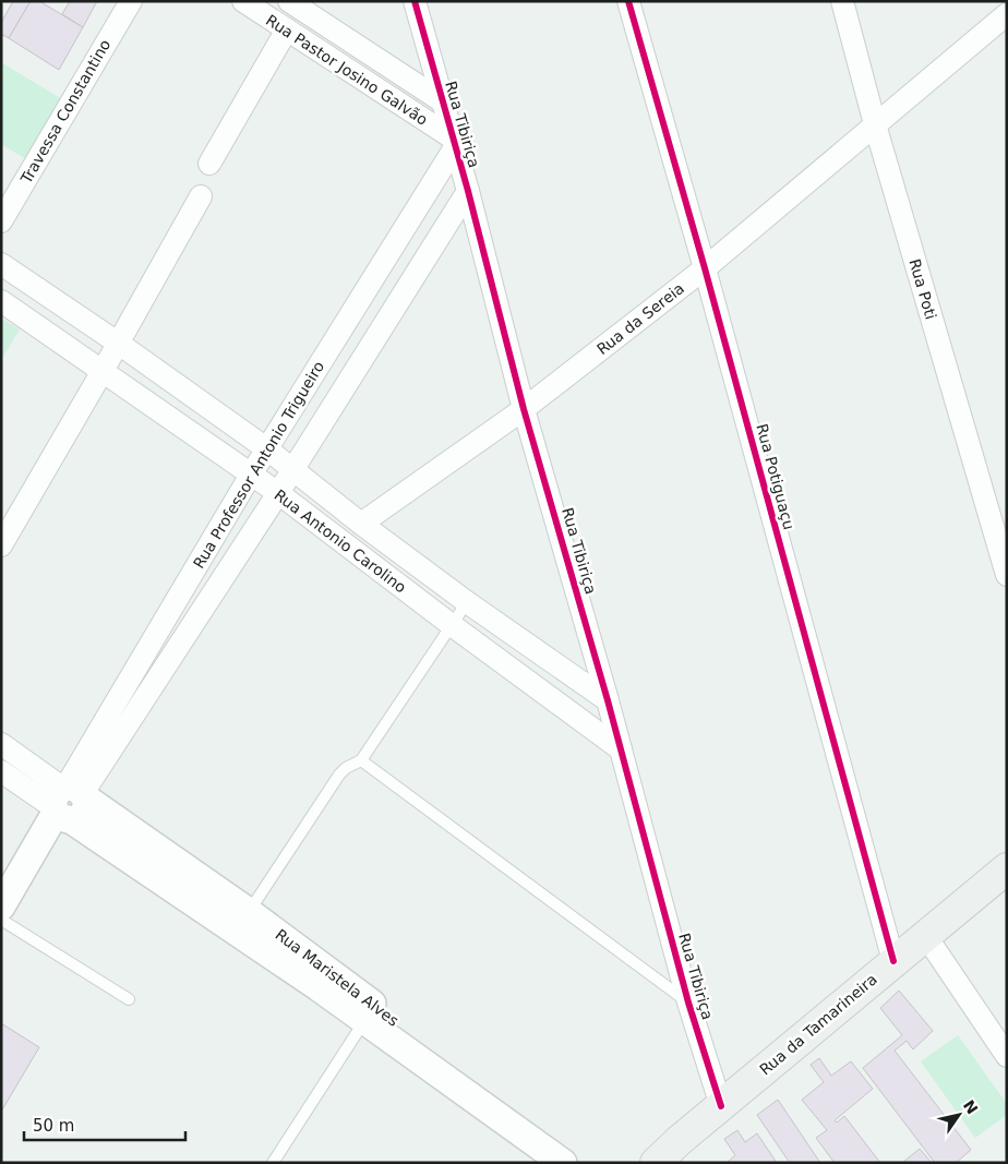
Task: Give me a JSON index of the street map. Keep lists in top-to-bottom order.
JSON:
{
  "streets": {
    "main road": ["Rua da Tamarineira"],
    "street": [
      "Rua Pastor Josino Galvão",
      "Travessa Constantino",
      "Rua Tibiriça",
      "Rua Poti",
      "Rua da Sereia",
      "Rua Professor Antonio Trigueiro",
      "Rua Potiguaçu",
      "Rua Antonio Carolino",
      "Rua Maristela Alves"
    ]
  },
  "crossings": [
    ["Rua Pastor Josino Galvão", "Rua Tibiriça"],
    ["Rua Pastor Josino Galvão", "Rua Professor Antonio Trigueiro"],
    ["Rua Tibiriça", "Rua da Sereia"],
    ["Rua Tibiriça", "Rua Professor Antonio Trigueiro"],
    ["Rua Tibiriça", "Rua Antonio Carolino"],
    ["Rua Tibiriça", "Rua da Tamarineira"],
    ["Rua Poti", "Rua da Sereia"],
    ["Rua da Sereia", "Rua Potiguaçu"],
    ["Rua da Sereia", "Rua Antonio Carolino"],
    ["Rua Professor Antonio Trigueiro", "Rua Antonio Carolino"],
    ["Rua Professor Antonio Trigueiro", "Rua Maristela Alves"],
    ["Rua Potiguaçu", "Rua da Tamarineira"]
  ],
  "scale_bar": "50 m",
  "north": "top right"
}
